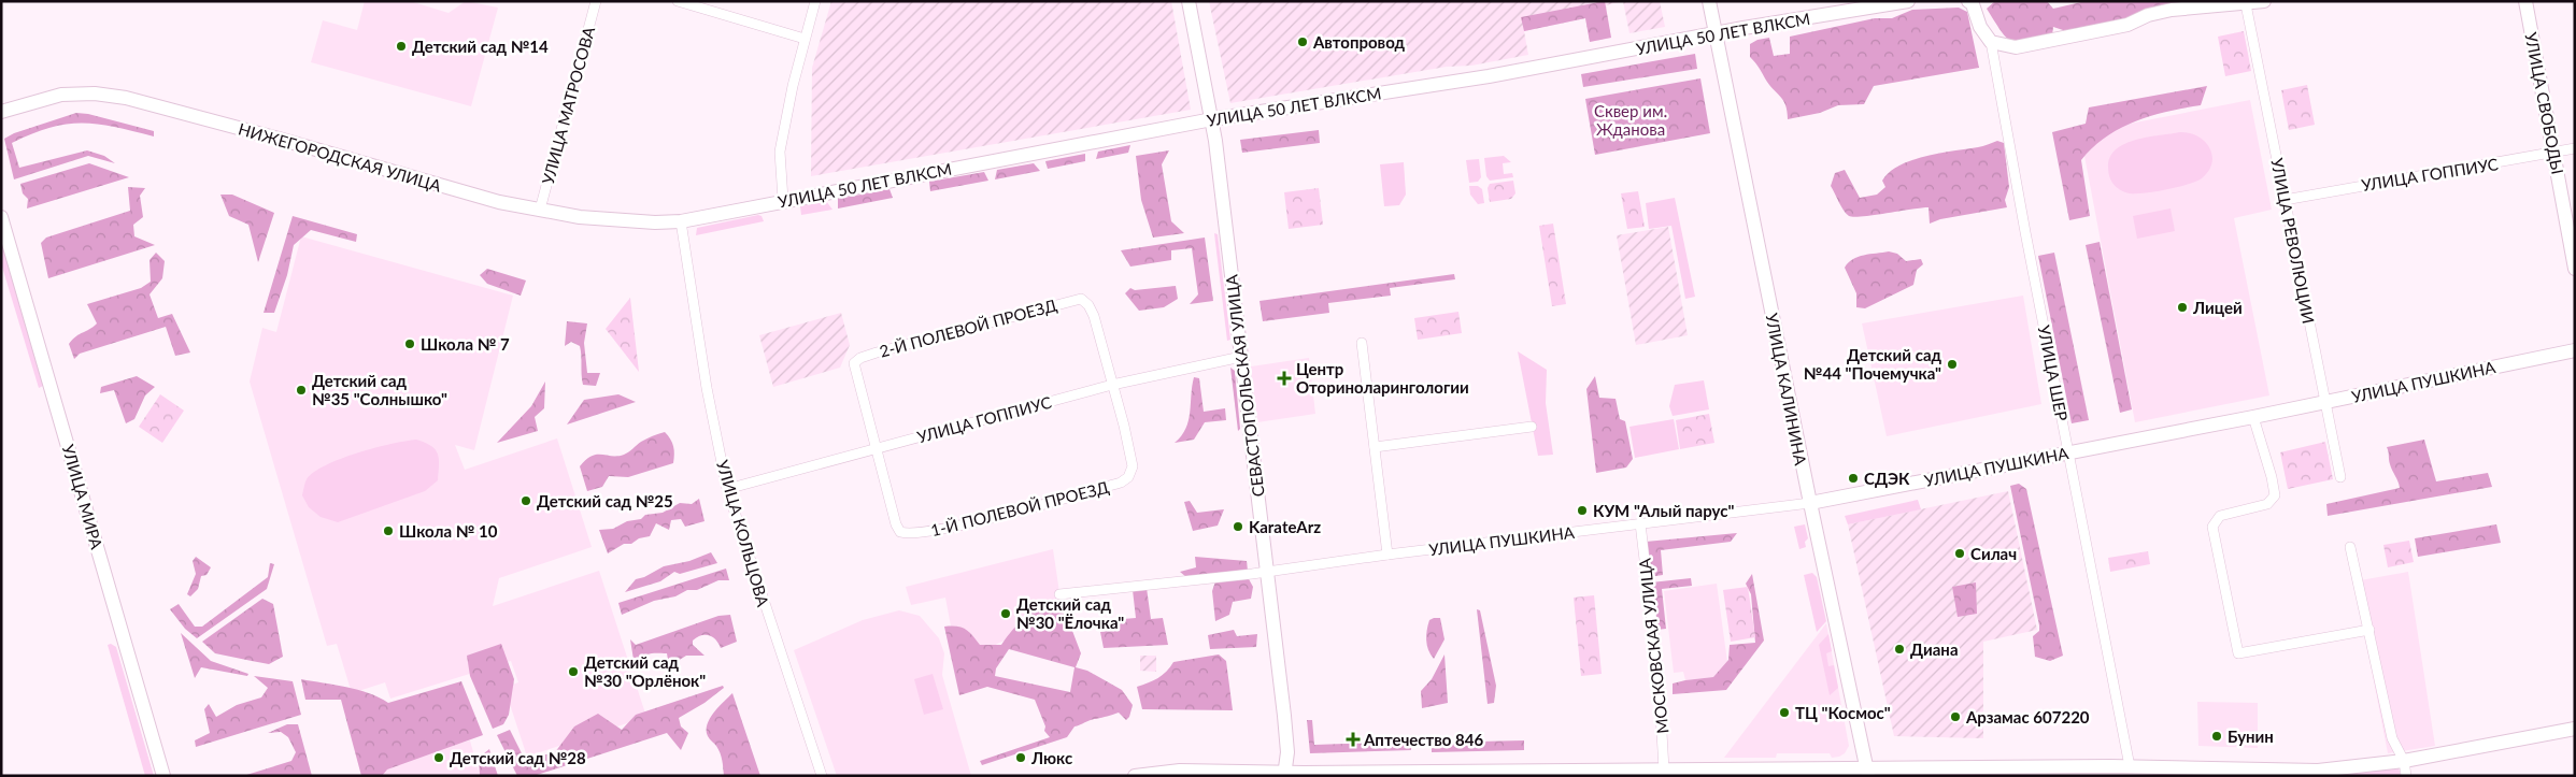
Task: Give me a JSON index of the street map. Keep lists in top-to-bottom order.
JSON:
{
  "streets": {
    "street": [
      "УЛИЦА 50 ЛЕТ ВЛКСМ",
      "УЛИЦА СВОБОДЫ",
      "УЛИЦА МАТРОСОВА",
      "НИЖЕГОРОДСКАЯ УЛИЦА",
      "УЛИЦА ГОППИУС",
      "УЛИЦА РЕВОЛЮЦИИ",
      "2-Й ПОЛЕВОЙ ПРОЕЗД",
      "УЛИЦА ШЕР",
      "УЛИЦА ПУШКИНА",
      "СЕВАСТОПОЛЬСКАЯ УЛИЦА",
      "УЛИЦА КАЛИНИНА",
      "УЛИЦА МИРА",
      "1-Й ПОЛЕВОЙ ПРОЕЗД",
      "УЛИЦА КОЛЬЦОВА",
      "МОСКОВСКАЯ УЛИЦА"
    ]
  },
  "crossings": [
    ["УЛИЦА 50 ЛЕТ ВЛКСМ", "НИЖЕГОРОДСКАЯ УЛИЦА"],
    ["УЛИЦА 50 ЛЕТ ВЛКСМ", "СЕВАСТОПОЛЬСКАЯ УЛИЦА"],
    ["УЛИЦА 50 ЛЕТ ВЛКСМ", "УЛИЦА КАЛИНИНА"],
    ["УЛИЦА 50 ЛЕТ ВЛКСМ", "УЛИЦА КОЛЬЦОВА"],
    ["УЛИЦА СВОБОДЫ", "УЛИЦА ГОППИУС"],
    ["УЛИЦА МАТРОСОВА", "НИЖЕГОРОДСКАЯ УЛИЦА"],
    ["НИЖЕГОРОДСКАЯ УЛИЦА", "УЛИЦА КОЛЬЦОВА"],
    ["УЛИЦА ГОППИУС", "УЛИЦА РЕВОЛЮЦИИ"],
    ["УЛИЦА ГОППИУС", "2-Й ПОЛЕВОЙ ПРОЕЗД"],
    ["УЛИЦА ГОППИУС", "СЕВАСТОПОЛЬСКАЯ УЛИЦА"],
    ["УЛИЦА ГОППИУС", "1-Й ПОЛЕВОЙ ПРОЕЗД"],
    ["УЛИЦА ГОППИУС", "УЛИЦА КОЛЬЦОВА"],
    ["УЛИЦА РЕВОЛЮЦИИ", "УЛИЦА ПУШКИНА"],
    ["2-Й ПОЛЕВОЙ ПРОЕЗД", "1-Й ПОЛЕВОЙ ПРОЕЗД"],
    ["УЛИЦА ШЕР", "УЛИЦА ПУШКИНА"],
    ["УЛИЦА ПУШКИНА", "СЕВАСТОПОЛЬСКАЯ УЛИЦА"],
    ["УЛИЦА ПУШКИНА", "УЛИЦА КАЛИНИНА"],
    ["УЛИЦА ПУШКИНА", "МОСКОВСКАЯ УЛИЦА"]
  ],
  "parks": ["Сквер им. Жданова"],
  "places": {
    "other": [
      "Автопровод",
      "Детский сад №14",
      "Лицей",
      "Школа № 7",
      "Детский сад №44 \"Почемучка\"",
      "Детский сад №35 \"Солнышко\"",
      "СДЭК",
      "Детский сад №25",
      "КУМ \"Алый парус\"",
      "KarateArz",
      "Школа № 10",
      "Силач",
      "Детский сад №30 \"Ёлочка\"",
      "Диана",
      "Детский сад №30 \"Орлёнок\"",
      "ТЦ \"Космос\"",
      "Арзамас 607220",
      "Бунин",
      "Детский сад №28",
      "Люкс"
    ],
    "health": ["Центр Оториноларингологии", "Аптечество 846"]
  }
}
